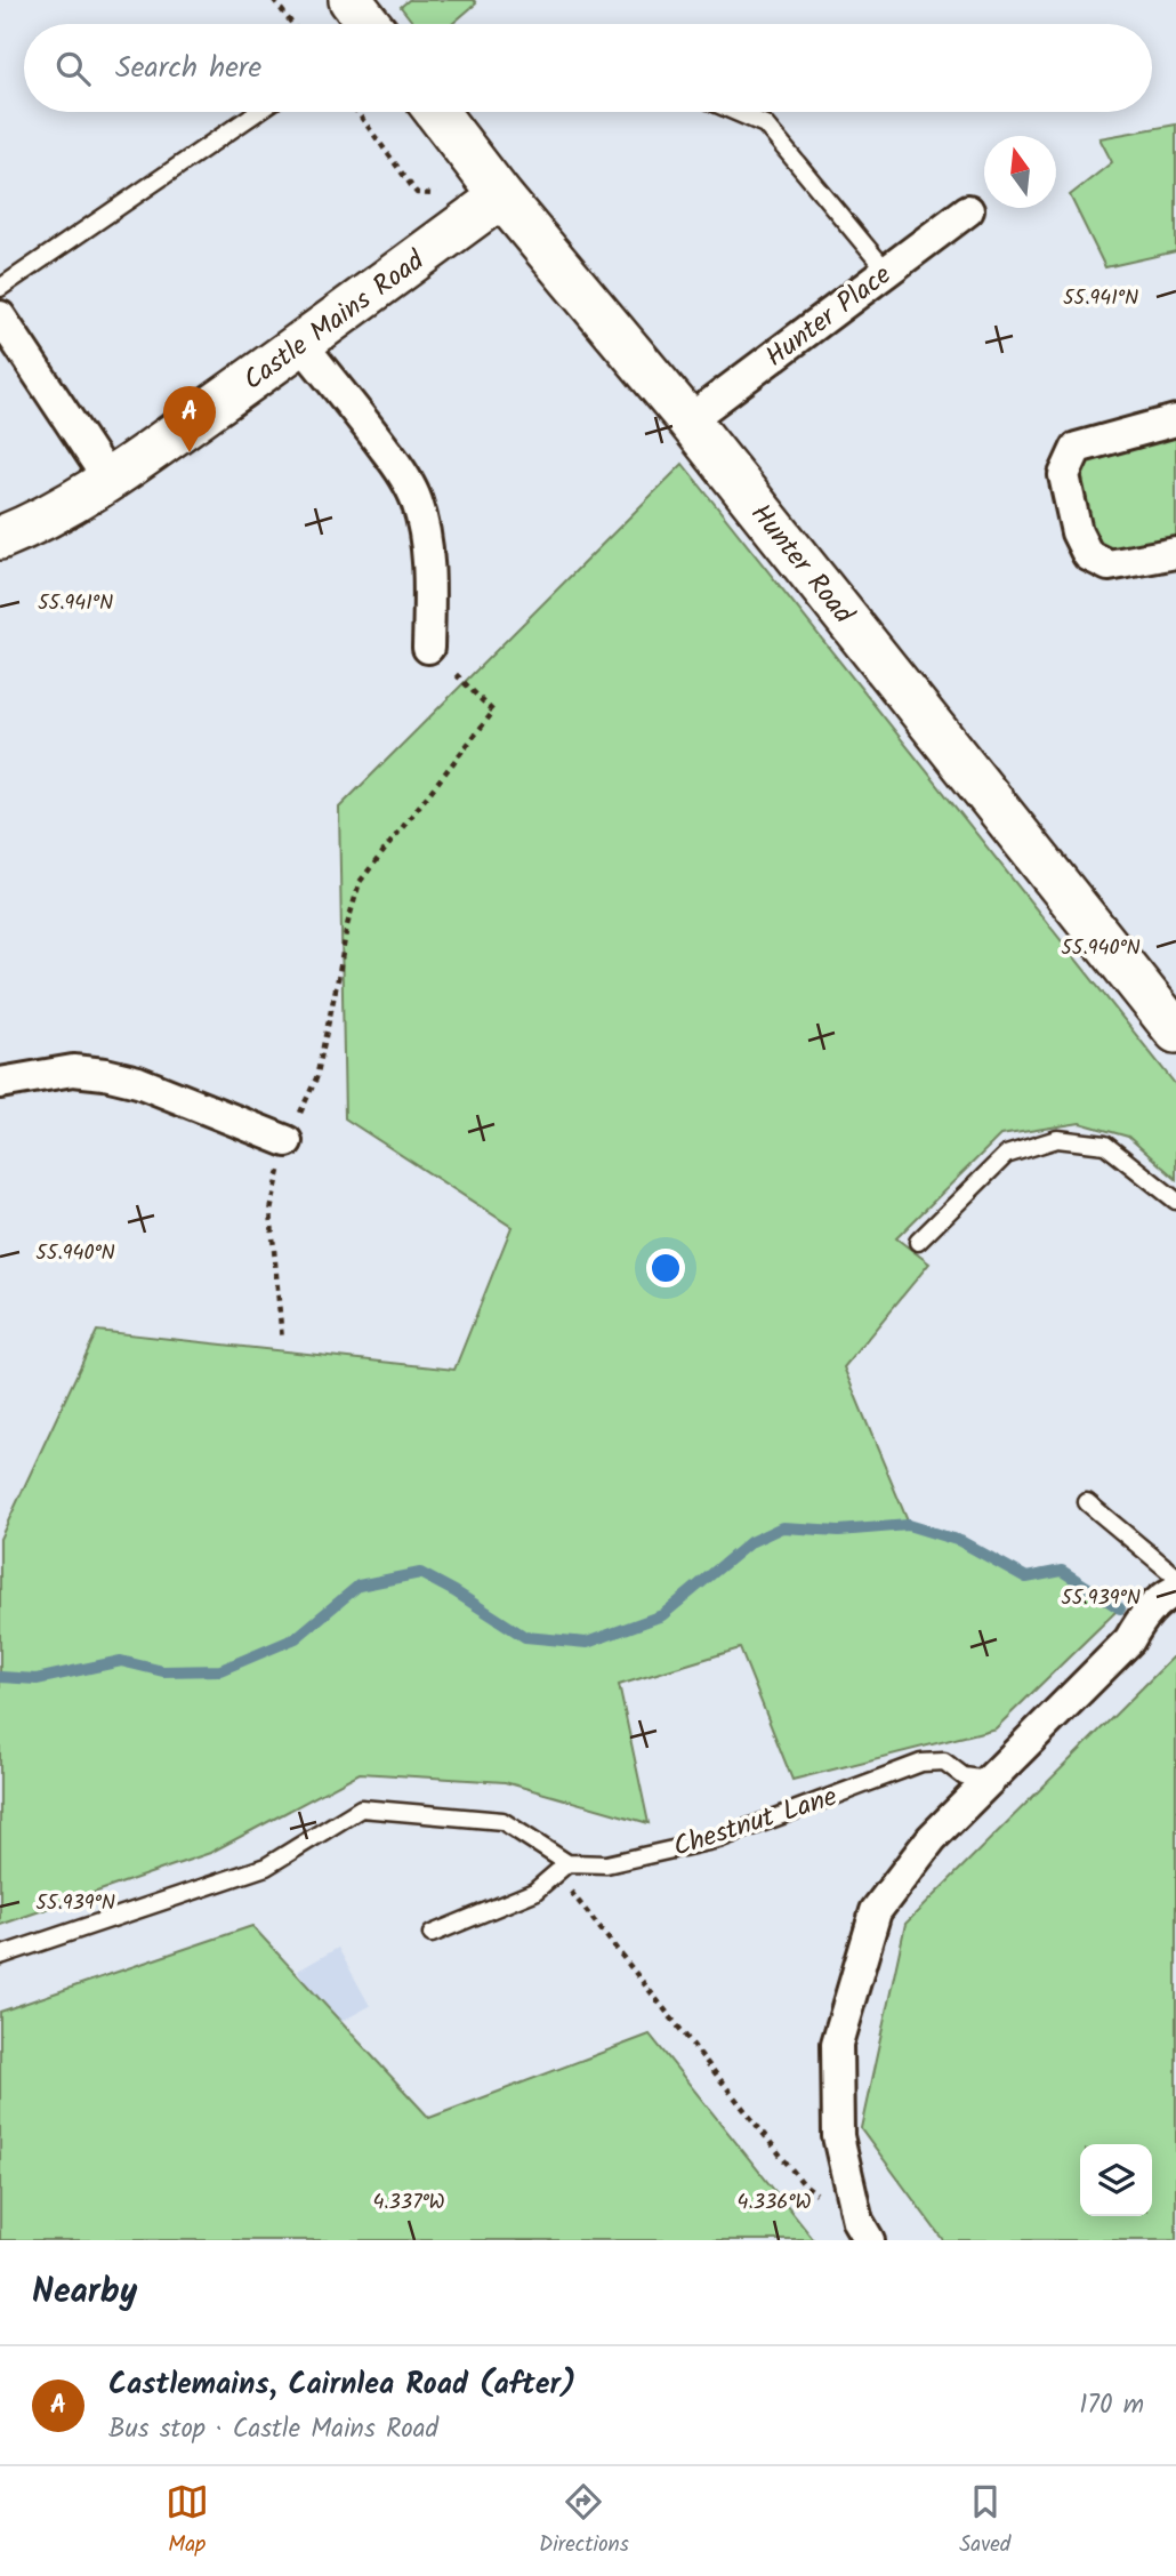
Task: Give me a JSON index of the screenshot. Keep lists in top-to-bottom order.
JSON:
{
  "streets": {
    "street": ["Hunter Place", "Castle Mains Road", "Hunter Road"],
    "lane": ["Chestnut Lane"]
  },
  "crossings": [
    ["Hunter Place", "Hunter Road"],
    ["Castle Mains Road", "Hunter Road"]
  ],
  "north": "top",
  "page": {
    "search": "Search here",
    "pins": "A",
    "heading": "Nearby",
    "list": [
      {
        "mark": "A",
        "name": "Castlemains, Cairnlea Road (after)",
        "note": "Bus stop · Castle Mains Road",
        "value": "170 m"
      }
    ],
    "nav": ["Map", "Directions", "Saved"]
  },
  "coordinates": [
    "55.941°N",
    "55.940°N",
    "55.939°N",
    "4.337°W",
    "4.336°W"
  ]
}
